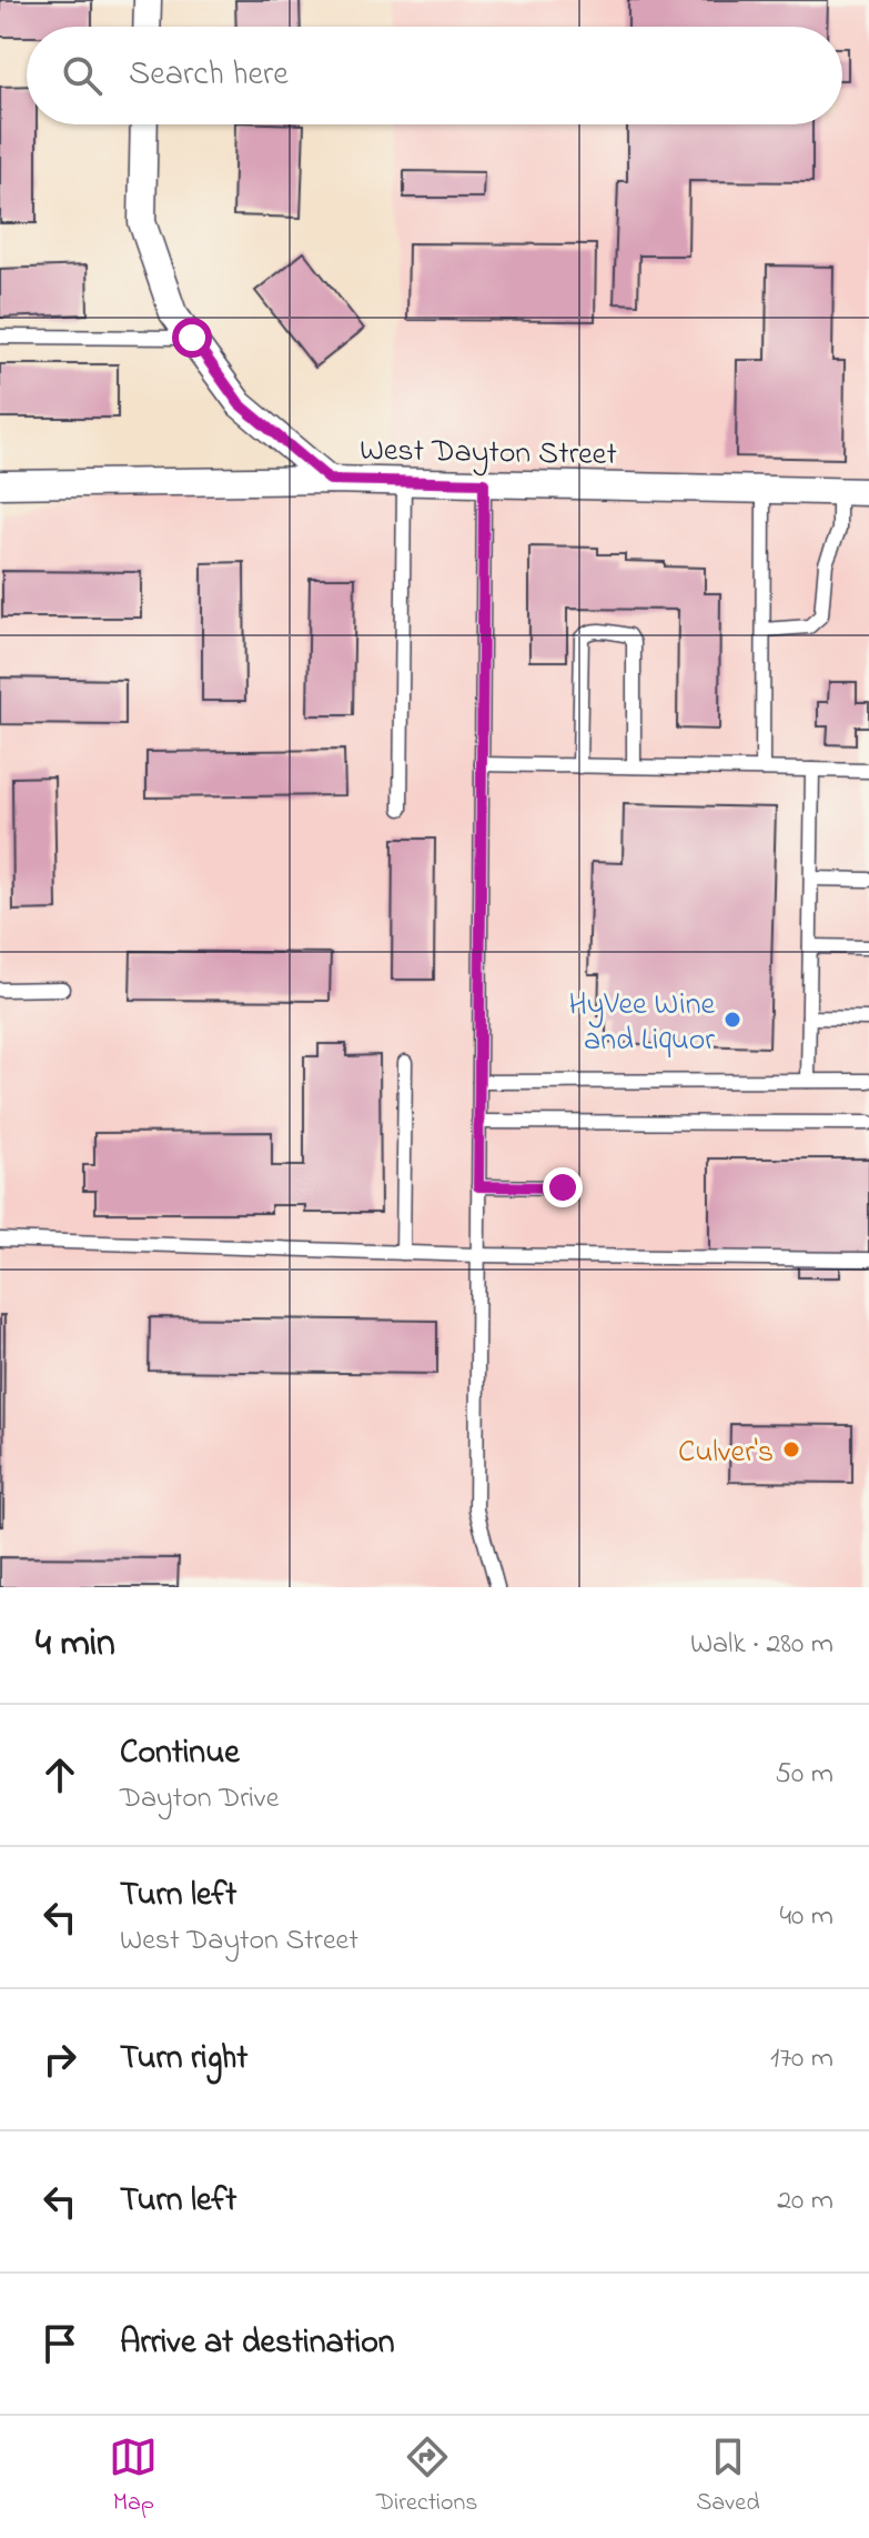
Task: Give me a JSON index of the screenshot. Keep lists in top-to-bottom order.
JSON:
{
  "streets": {
    "street": ["West Dayton Street"]
  },
  "places": ["HyVee Wine and Liquor", "Culver's"],
  "page": {
    "search": "Search here",
    "heading": ["4 min", "Walk · 280 m"],
    "list": [
      ["Continue", "Dayton Drive", "50 m"],
      ["Turn left", "West Dayton Street", "40 m"],
      ["Turn right", "170 m"],
      ["Turn left", "20 m"],
      "Arrive at destination"
    ],
    "nav": ["Map", "Directions", "Saved"]
  }
}
